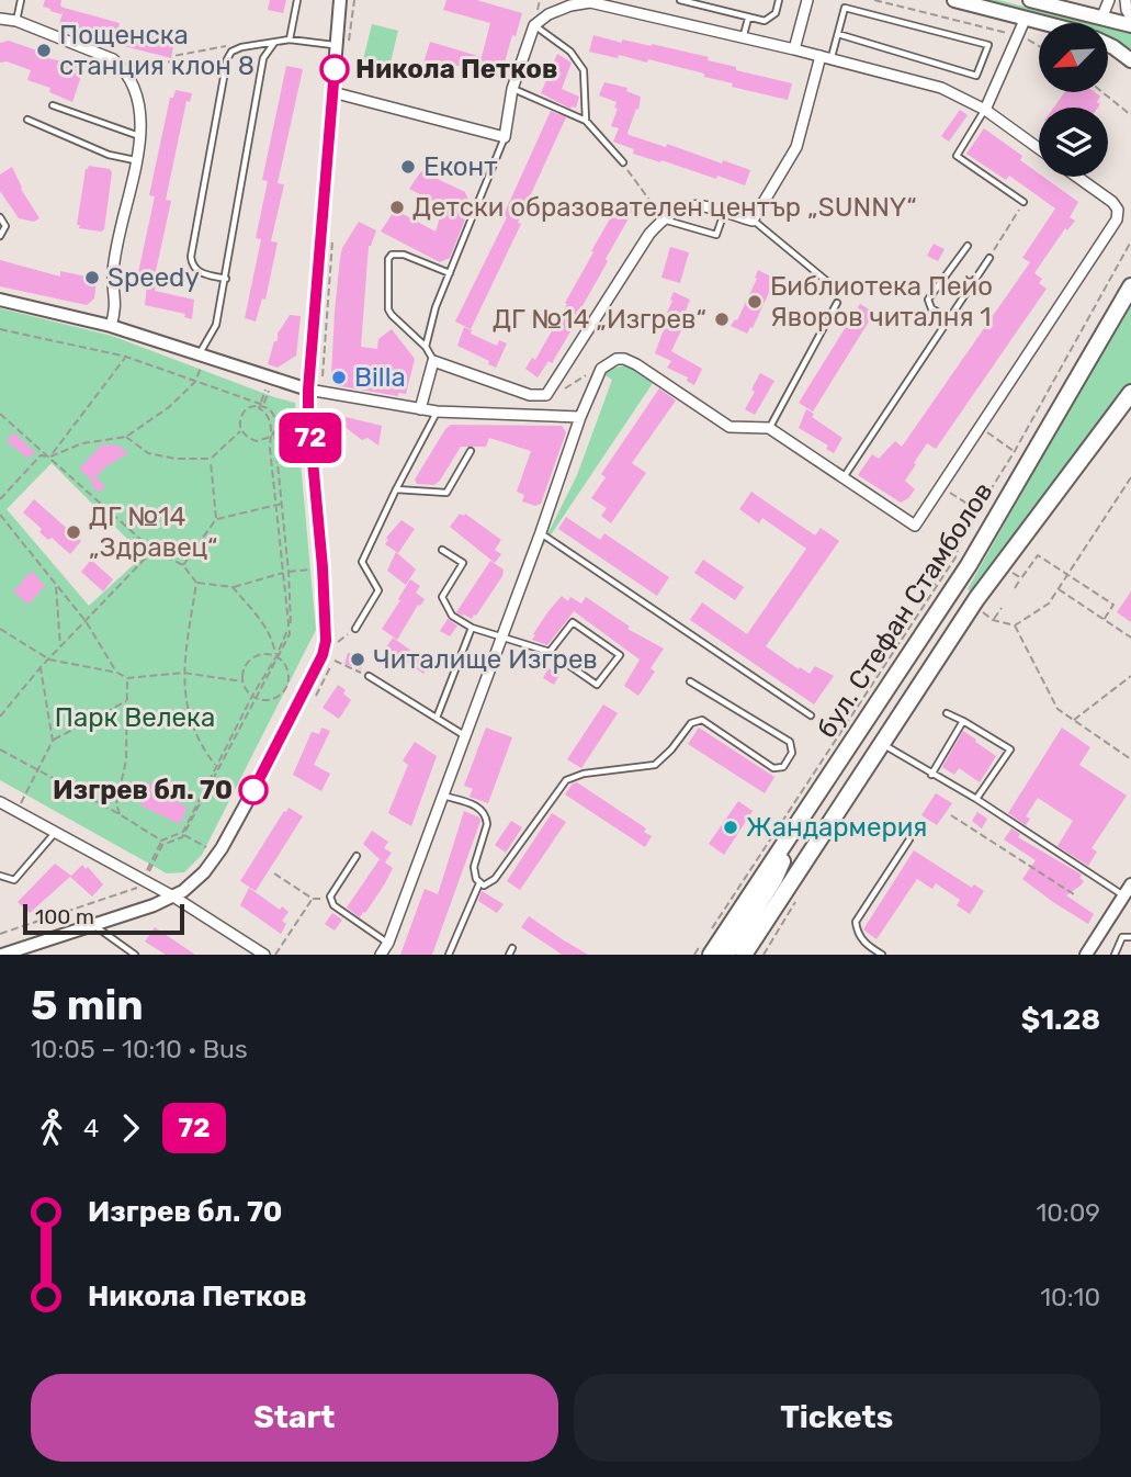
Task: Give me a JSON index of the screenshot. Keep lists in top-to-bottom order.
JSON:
{
  "streets": {
    "main road": ["бул. Стефан Стамболов"]
  },
  "parks": ["Парк Велека"],
  "places": [
    "Пощенска станция клон 8",
    "Никола Петков",
    "Еконт",
    "Детски образователен център „SUNNY“",
    "Speedy",
    "Библиотека Пейо Яворов читалня 1",
    "ДГ №14 „Изгрев“",
    "Billa",
    "ДГ №14 „Здравец“",
    "Читалище Изгрев",
    "Изгрев бл. 70",
    "Жандармерия"
  ],
  "lines": ["bus line 72"],
  "scale_bar": "100 m",
  "north": "bottom left",
  "page": {
    "on_map": "72",
    "scale": "100 m",
    "heading": ["5 min", "10:05 – 10:10 · Bus", "$1.28"],
    "legs": ["4", "72"],
    "list": [
      {
        "name": "Изгрев бл. 70",
        "value": "10:09"
      },
      {
        "name": "Никола Петков",
        "value": "10:10"
      }
    ],
    "buttons": ["Start", "Tickets"]
  }
}
